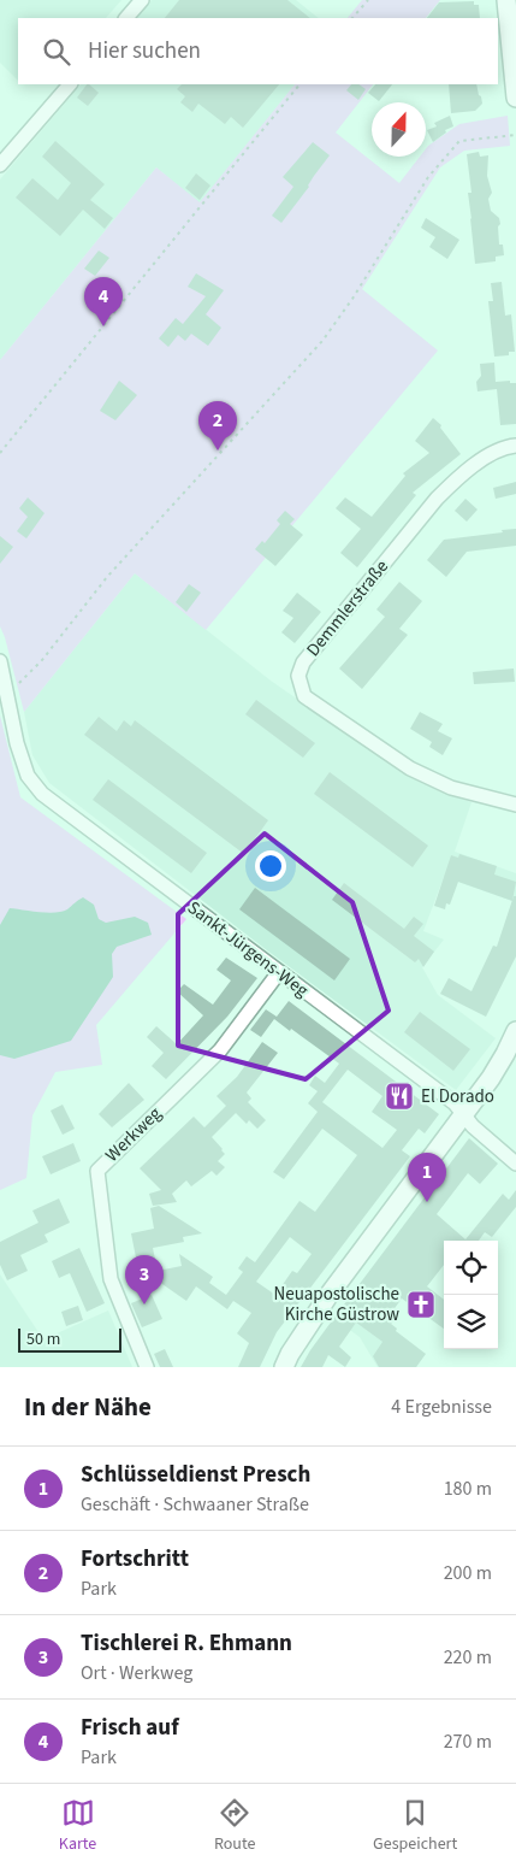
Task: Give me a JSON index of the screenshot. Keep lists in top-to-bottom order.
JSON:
{
  "streets": {
    "street": ["Demmlerstraße", "Sankt-Jürgens-Weg", "Werkweg"]
  },
  "crossings": [
    ["Sankt-Jürgens-Weg", "Werkweg"]
  ],
  "places": {
    "restaurant": ["El Dorado"],
    "church": ["Neuapostolische Kirche Güstrow"]
  },
  "scale_bar": "50 m",
  "north": "top",
  "page": {
    "search": "Hier suchen",
    "pins": [
      "4",
      "2",
      "1",
      "3"
    ],
    "scale": "50 m",
    "heading": ["In der Nähe", "4 Ergebnisse"],
    "list": [
      {
        "mark": "1",
        "name": "Schlüsseldienst Presch",
        "note": "Geschäft · Schwaaner Straße",
        "value": "180 m"
      },
      {
        "mark": "2",
        "name": "Fortschritt",
        "note": "Park",
        "value": "200 m"
      },
      {
        "mark": "3",
        "name": "Tischlerei R. Ehmann",
        "note": "Ort · Werkweg",
        "value": "220 m"
      },
      {
        "mark": "4",
        "name": "Frisch auf",
        "note": "Park",
        "value": "270 m"
      }
    ],
    "nav": ["Karte", "Route", "Gespeichert"]
  }
}
